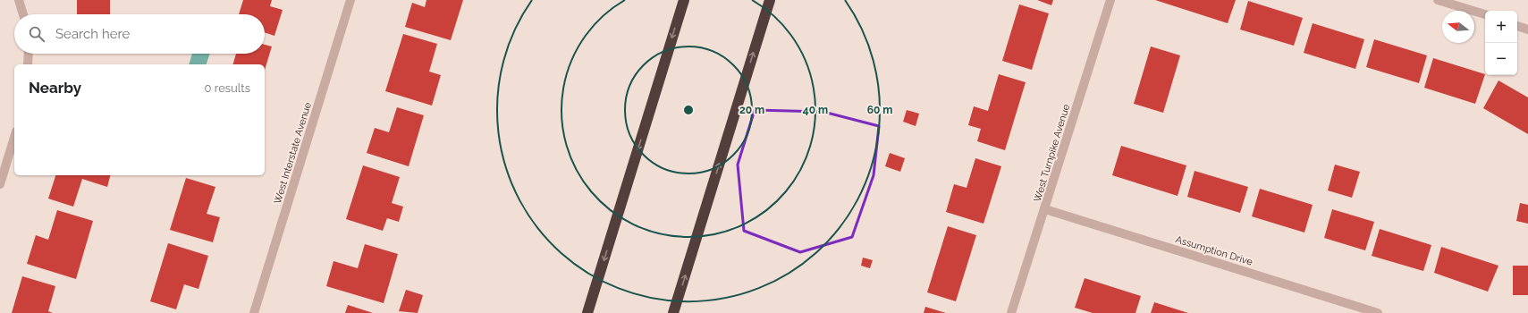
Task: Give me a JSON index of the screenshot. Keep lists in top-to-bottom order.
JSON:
{
  "streets": {
    "street": ["West Interstate Avenue", "West Turnpike Avenue", "Assumption Drive"]
  },
  "crossings": [
    ["West Turnpike Avenue", "Assumption Drive"]
  ],
  "north": "left",
  "page": {
    "map_buttons": ["+", "−"],
    "search": "Search here",
    "heading": ["Nearby", "0 results"]
  },
  "rings": ["20 m", "40 m", "60 m"]
}
